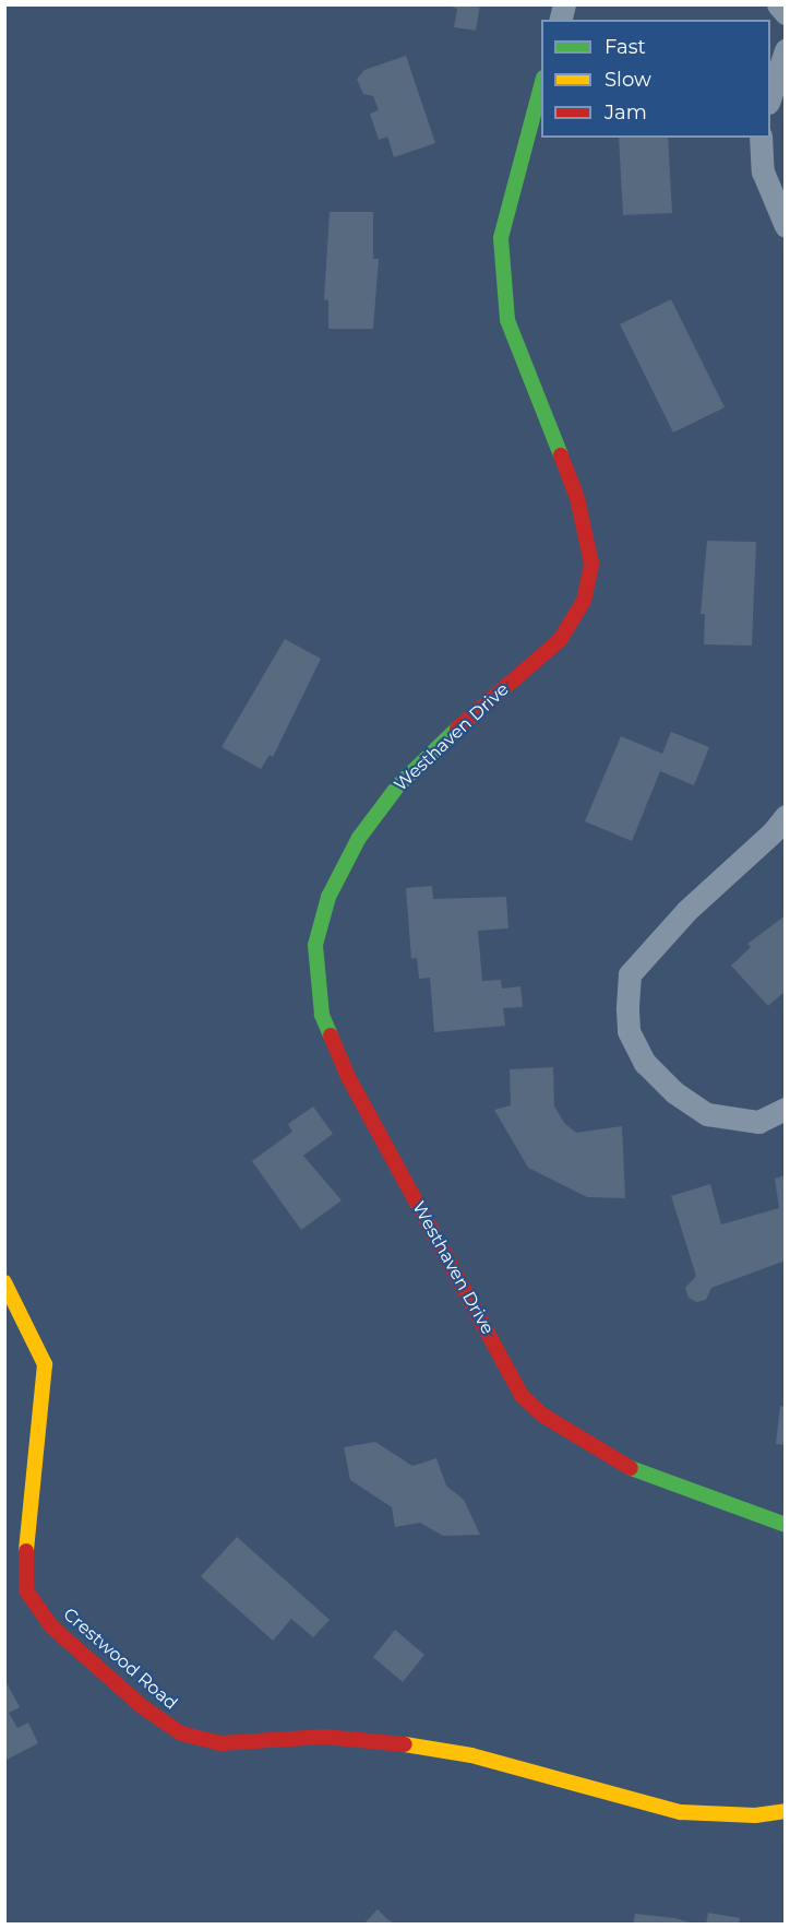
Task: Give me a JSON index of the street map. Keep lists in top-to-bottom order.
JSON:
{
  "streets": {
    "street": ["Westhaven Drive", "Crestwood Road"]
  },
  "legend": ["Fast", "Slow", "Jam"]
}
